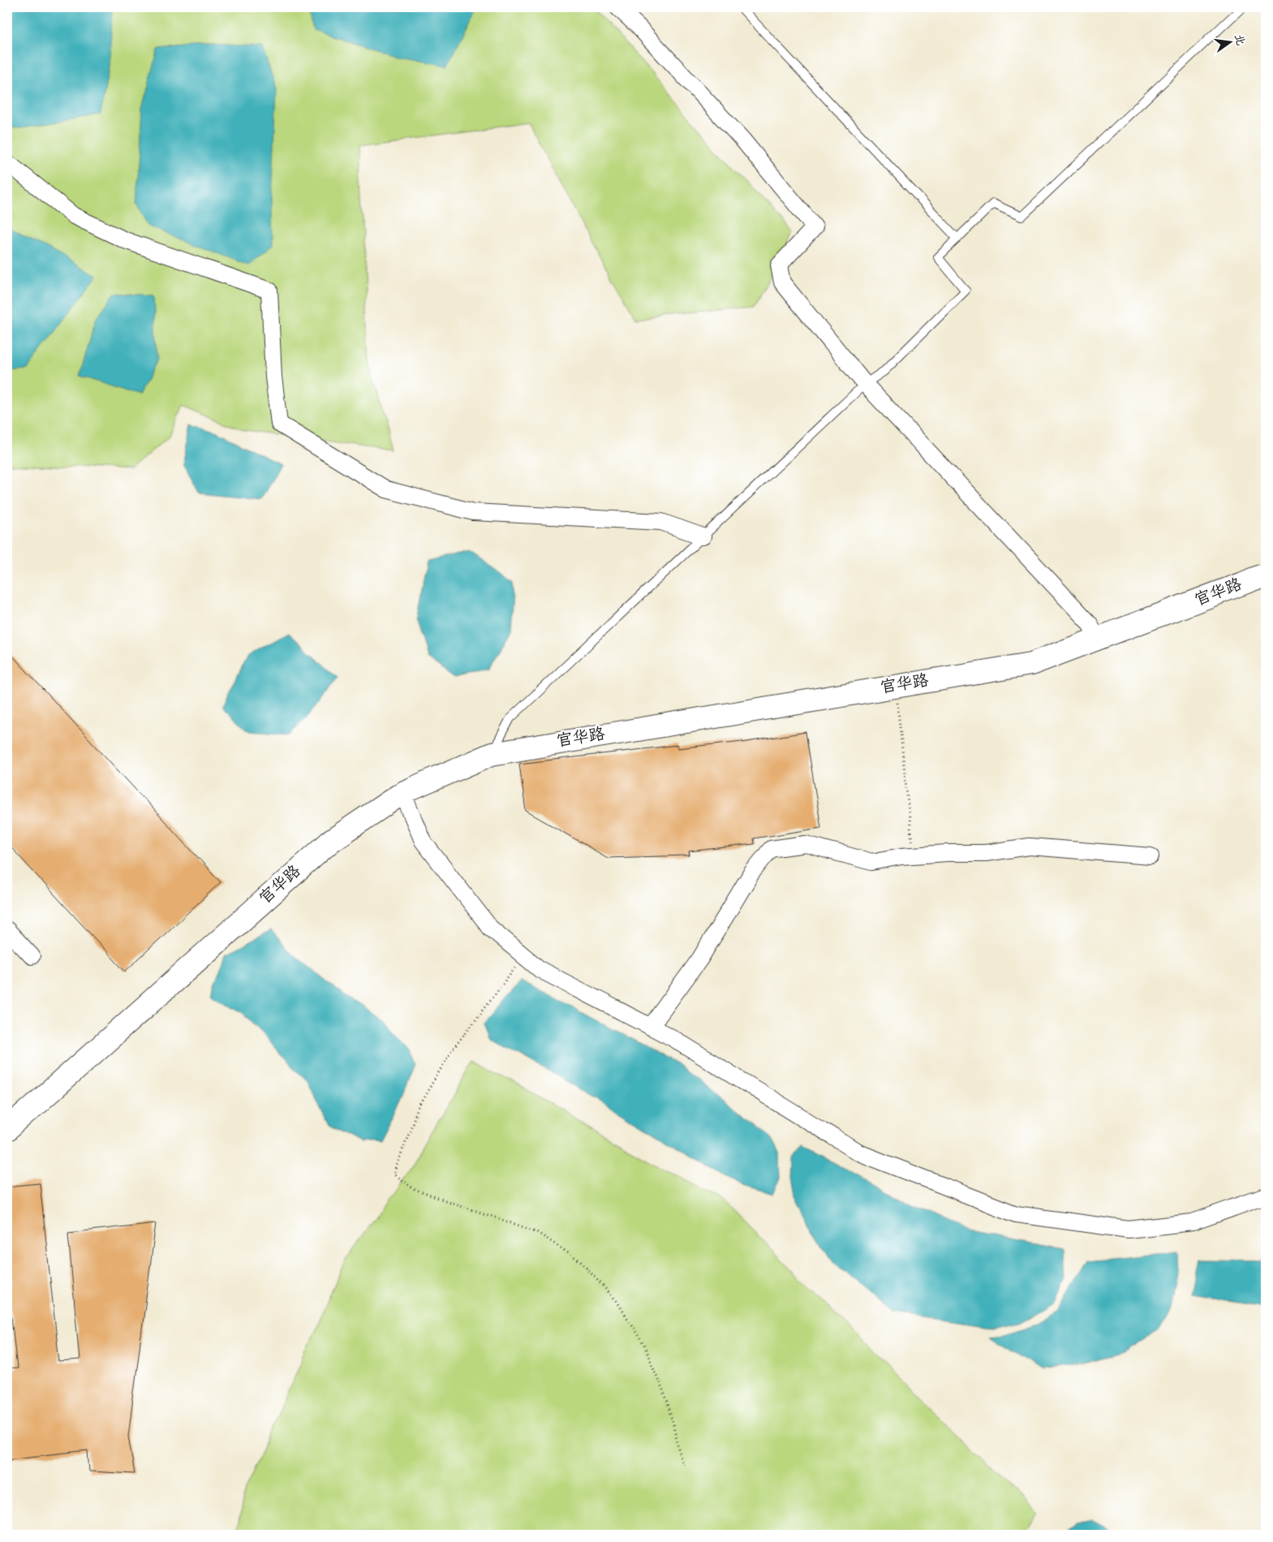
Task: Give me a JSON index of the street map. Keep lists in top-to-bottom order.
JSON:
{
  "streets": {
    "main road": ["官华路"]
  },
  "north": "right"
}
